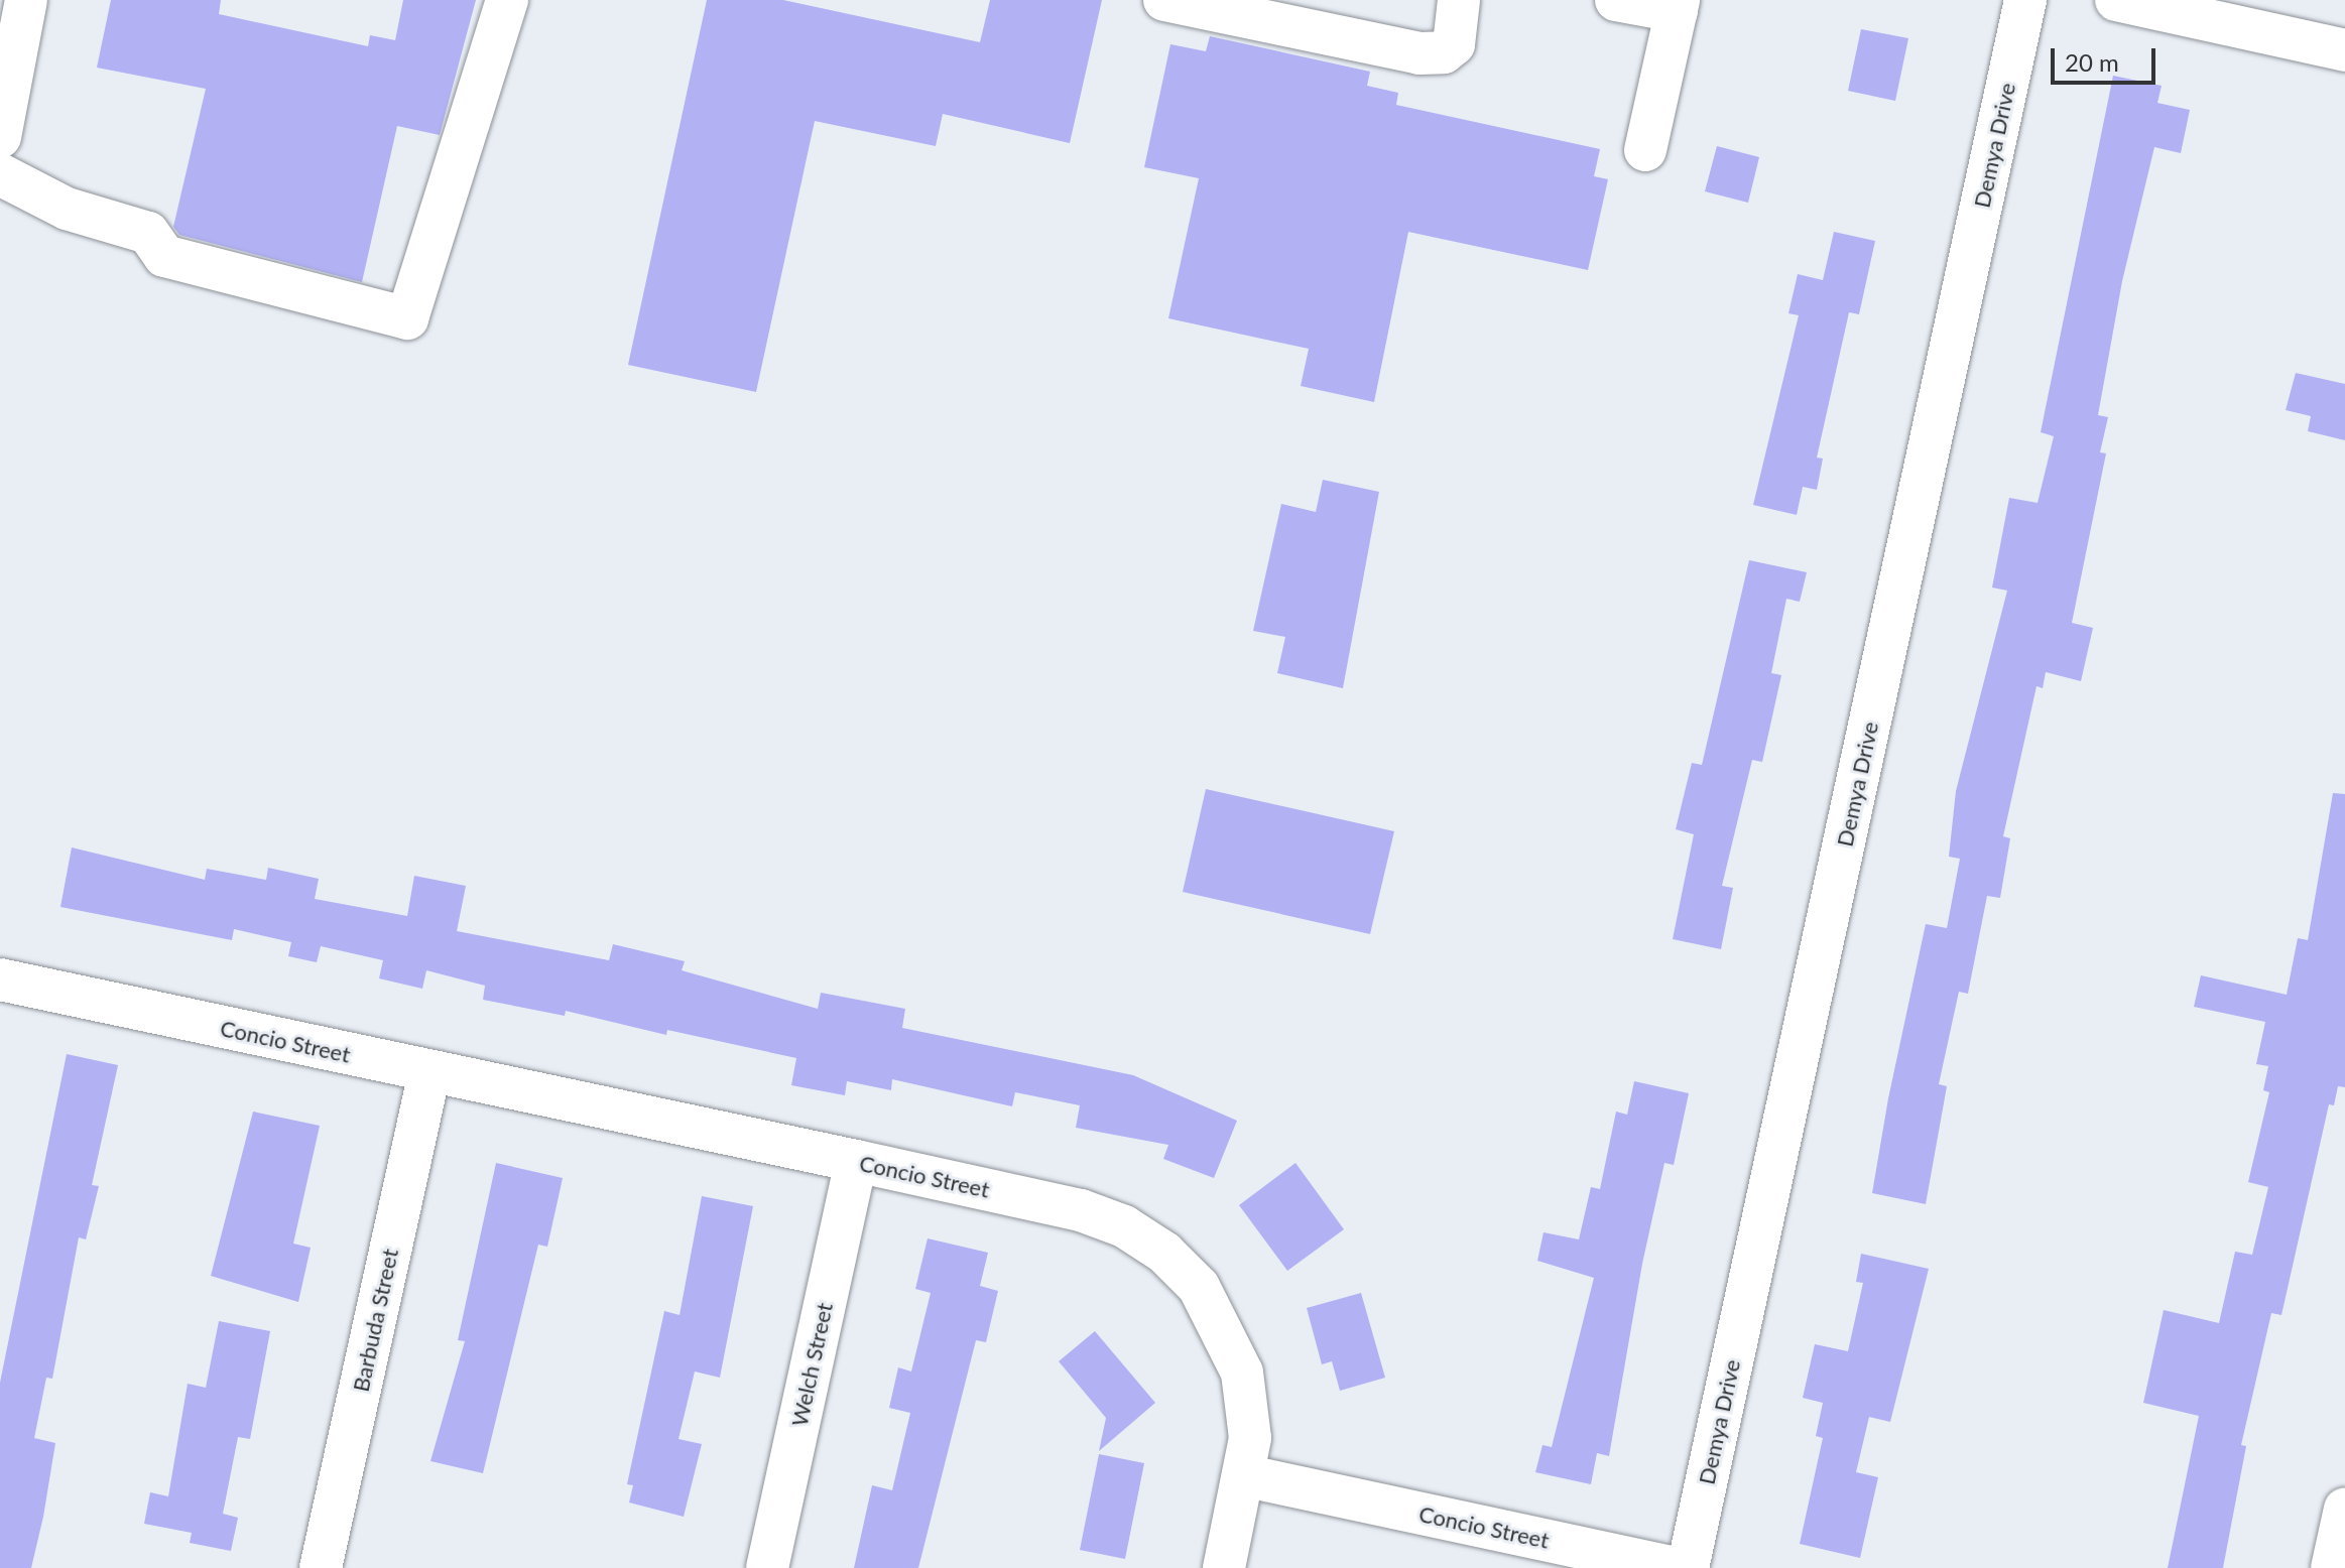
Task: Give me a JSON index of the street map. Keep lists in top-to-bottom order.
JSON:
{
  "streets": {
    "street": [
      "Demya Drive",
      "Concio Street",
      "Barbuda Street",
      "Welch Street"
    ]
  },
  "crossings": [
    ["Concio Street", "Barbuda Street"],
    ["Concio Street", "Welch Street"]
  ],
  "scale_bar": "20 m"
}
